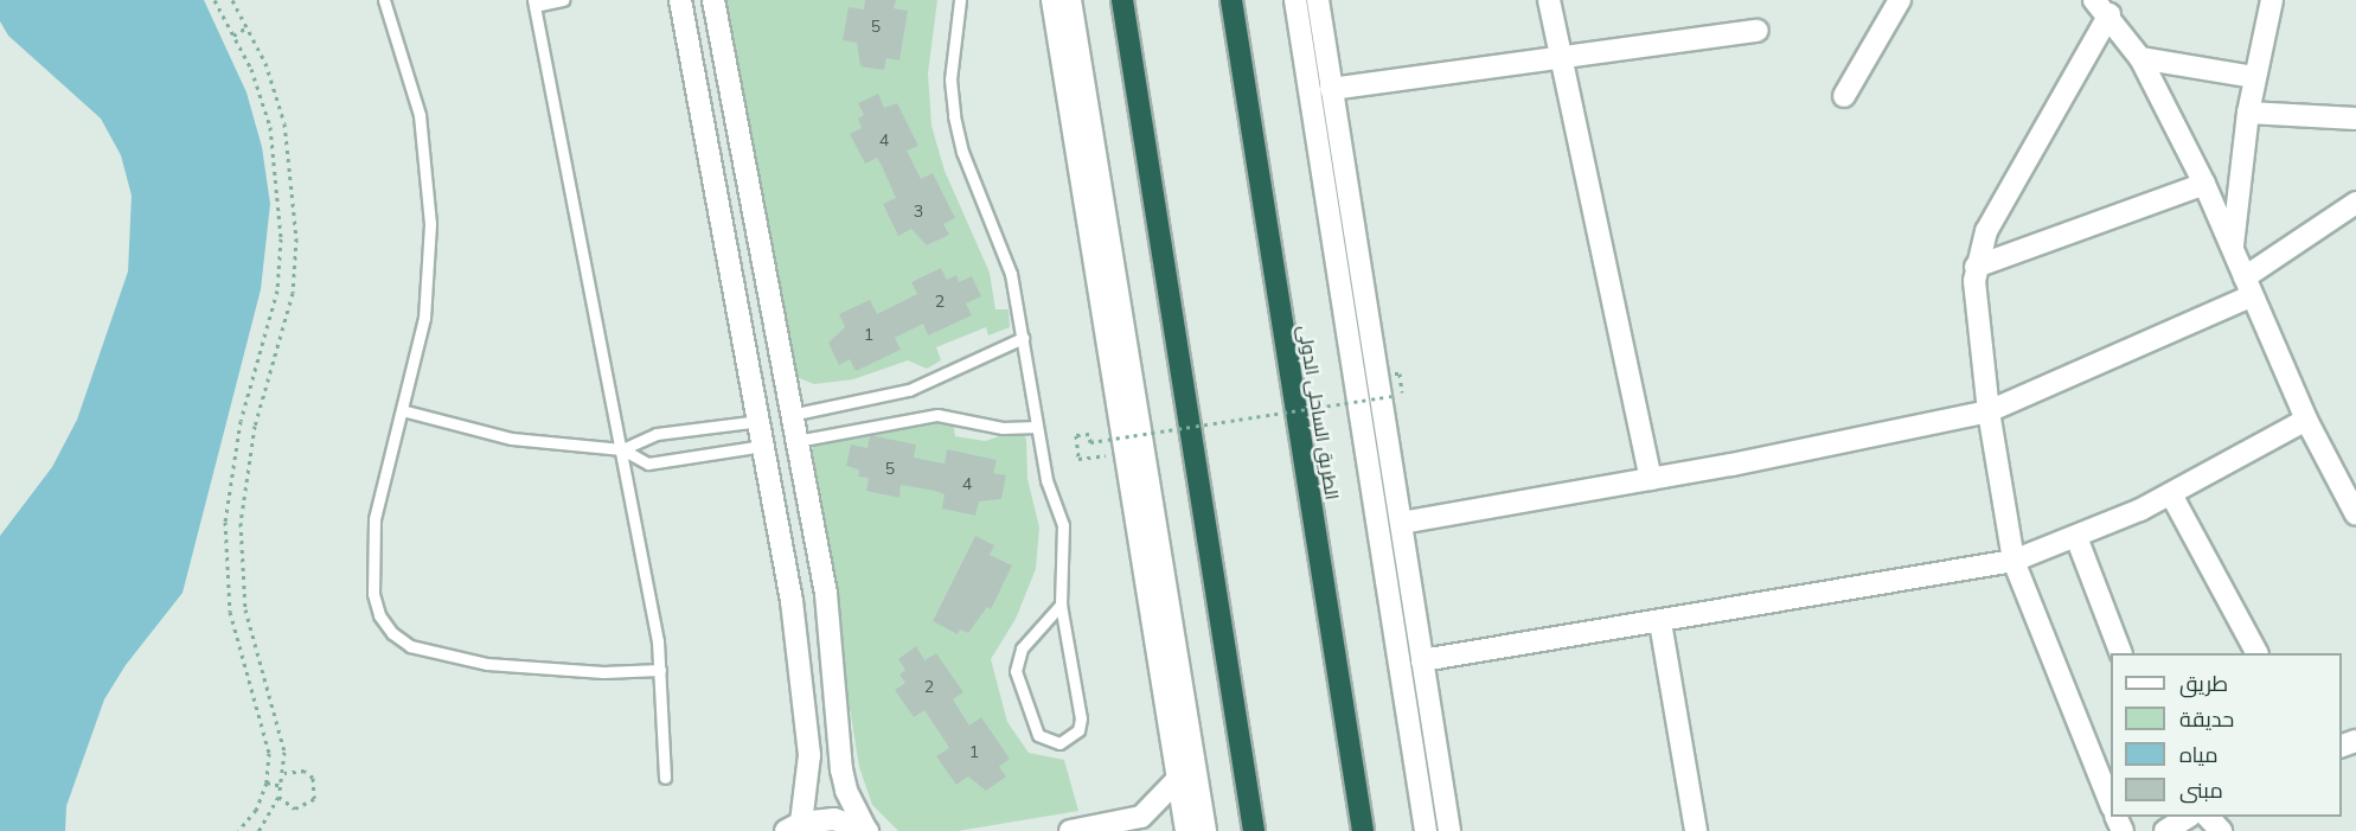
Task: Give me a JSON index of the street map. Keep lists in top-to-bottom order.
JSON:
{
  "streets": {
    "highway": ["الطريق الساحلى الدولى"]
  },
  "house_numbers": [
    "5",
    "4",
    "3",
    "2",
    "1",
    "5",
    "4",
    "2",
    "1"
  ],
  "legend": [
    "طريق",
    "حديقة",
    "مياه",
    "مبنى"
  ]
}
